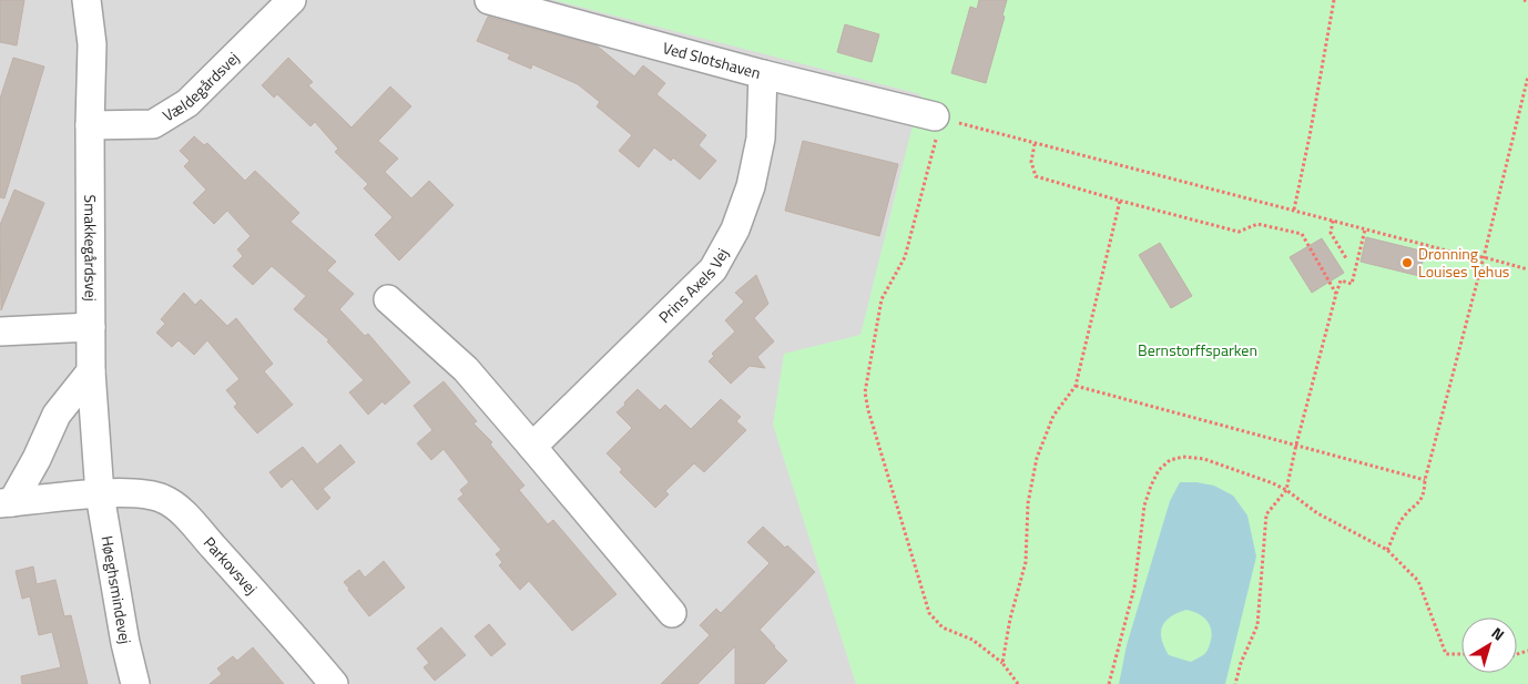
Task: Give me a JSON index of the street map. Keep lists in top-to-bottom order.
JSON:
{
  "streets": {
    "street": [
      "Ved Slotshaven",
      "Vældegårdsvej",
      "Smakkegårdsvej",
      "Prins Axels Vej",
      "Parkovsvej",
      "Høeghsmindevej"
    ]
  },
  "crossings": [
    ["Ved Slotshaven", "Prins Axels Vej"],
    ["Vældegårdsvej", "Smakkegårdsvej"],
    ["Smakkegårdsvej", "Parkovsvej"],
    ["Smakkegårdsvej", "Høeghsmindevej"],
    ["Parkovsvej", "Høeghsmindevej"]
  ],
  "parks": ["Bernstorffsparken"],
  "places": ["Dronning Louises Tehus"],
  "north": "top right"
}
